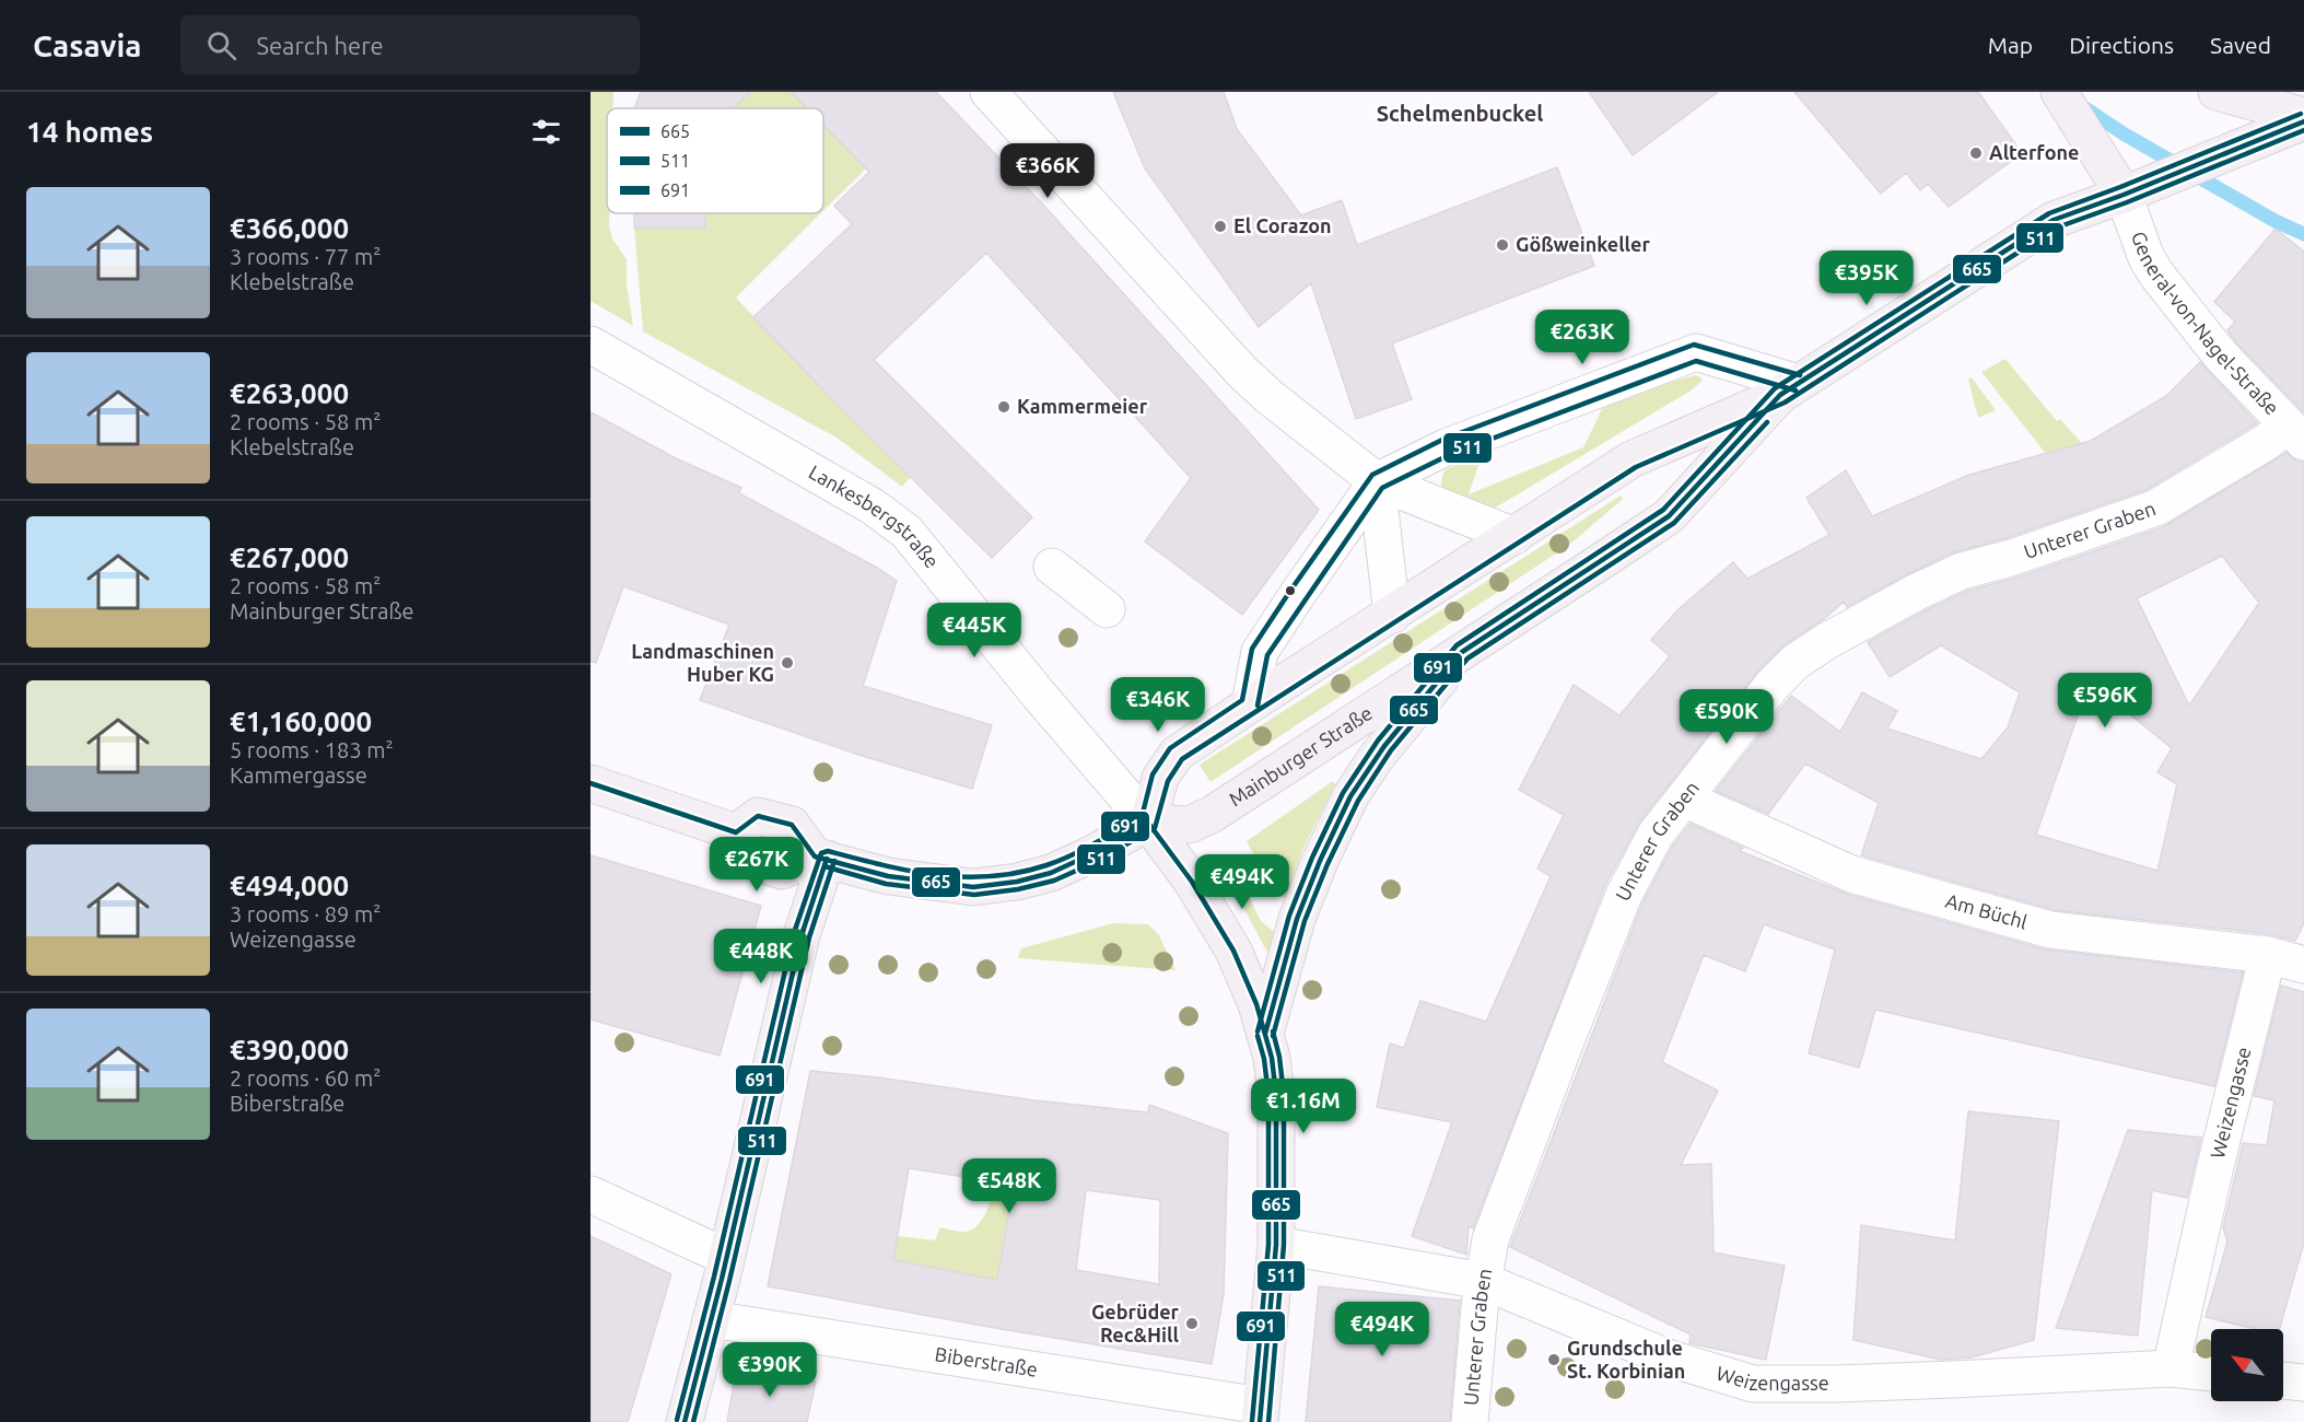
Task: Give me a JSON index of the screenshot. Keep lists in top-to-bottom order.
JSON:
{
  "streets": {
    "main road": ["General-von-Nagel-Straße", "Mainburger Straße"],
    "street": [
      "Lankesbergstraße",
      "Unterer Graben",
      "Am Büchl",
      "Weizengasse",
      "Biberstraße"
    ]
  },
  "crossings": [
    ["General-von-Nagel-Straße", "Unterer Graben"],
    ["General-von-Nagel-Straße", "Mainburger Straße"],
    ["Lankesbergstraße", "Mainburger Straße"],
    ["Unterer Graben", "Am Büchl"],
    ["Unterer Graben", "Weizengasse"],
    ["Am Büchl", "Weizengasse"]
  ],
  "districts": ["Schelmenbuckel"],
  "places": [
    "Alterfone",
    "El Corazon",
    "Gößweinkeller",
    "Kammermeier",
    "Landmaschinen Huber KG",
    "Gebrüder Rec&Hill",
    "Grundschule St. Korbinian"
  ],
  "lines": ["transit line 691", "transit line 665", "transit line 511"],
  "legend": ["665", "511", "691"],
  "north": "top left",
  "page": {
    "header": "Casavia",
    "search": "Search here",
    "nav": ["Map", "Directions", "Saved"],
    "heading": "14 homes",
    "price": [
      "€366K",
      "€395K",
      "€263K",
      "€445K",
      "€596K",
      "€346K",
      "€590K",
      "€267K",
      "€494K",
      "€448K",
      "€1.16M",
      "€548K",
      "€494K",
      "€390K"
    ],
    "list": [
      {
        "name": "€366,000",
        "note": "3 rooms · 77 m² · Klebelstraße"
      },
      {
        "name": "€263,000",
        "note": "2 rooms · 58 m² · Klebelstraße"
      },
      {
        "name": "€267,000",
        "note": "2 rooms · 58 m² · Mainburger Straße"
      },
      {
        "name": "€1,160,000",
        "note": "5 rooms · 183 m² · Kammergasse"
      },
      {
        "name": "€494,000",
        "note": "3 rooms · 89 m² · Weizengasse"
      },
      {
        "name": "€390,000",
        "note": "2 rooms · 60 m² · Biberstraße"
      }
    ]
  }
}
